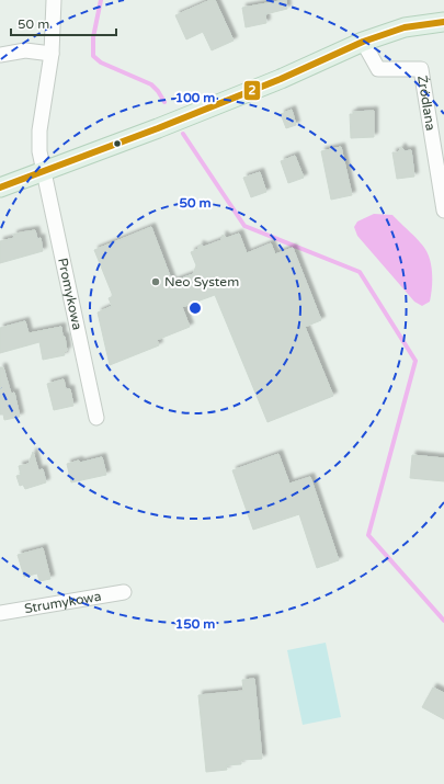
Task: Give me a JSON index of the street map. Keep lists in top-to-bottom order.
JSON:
{
  "streets": {
    "street": ["Źródlana", "Promykowa", "Strumykowa"]
  },
  "places": ["Neo System"],
  "lines": ["transit line 2"],
  "scale_bar": "50 m",
  "rings": ["100 m", "50 m", "150 m"]
}
